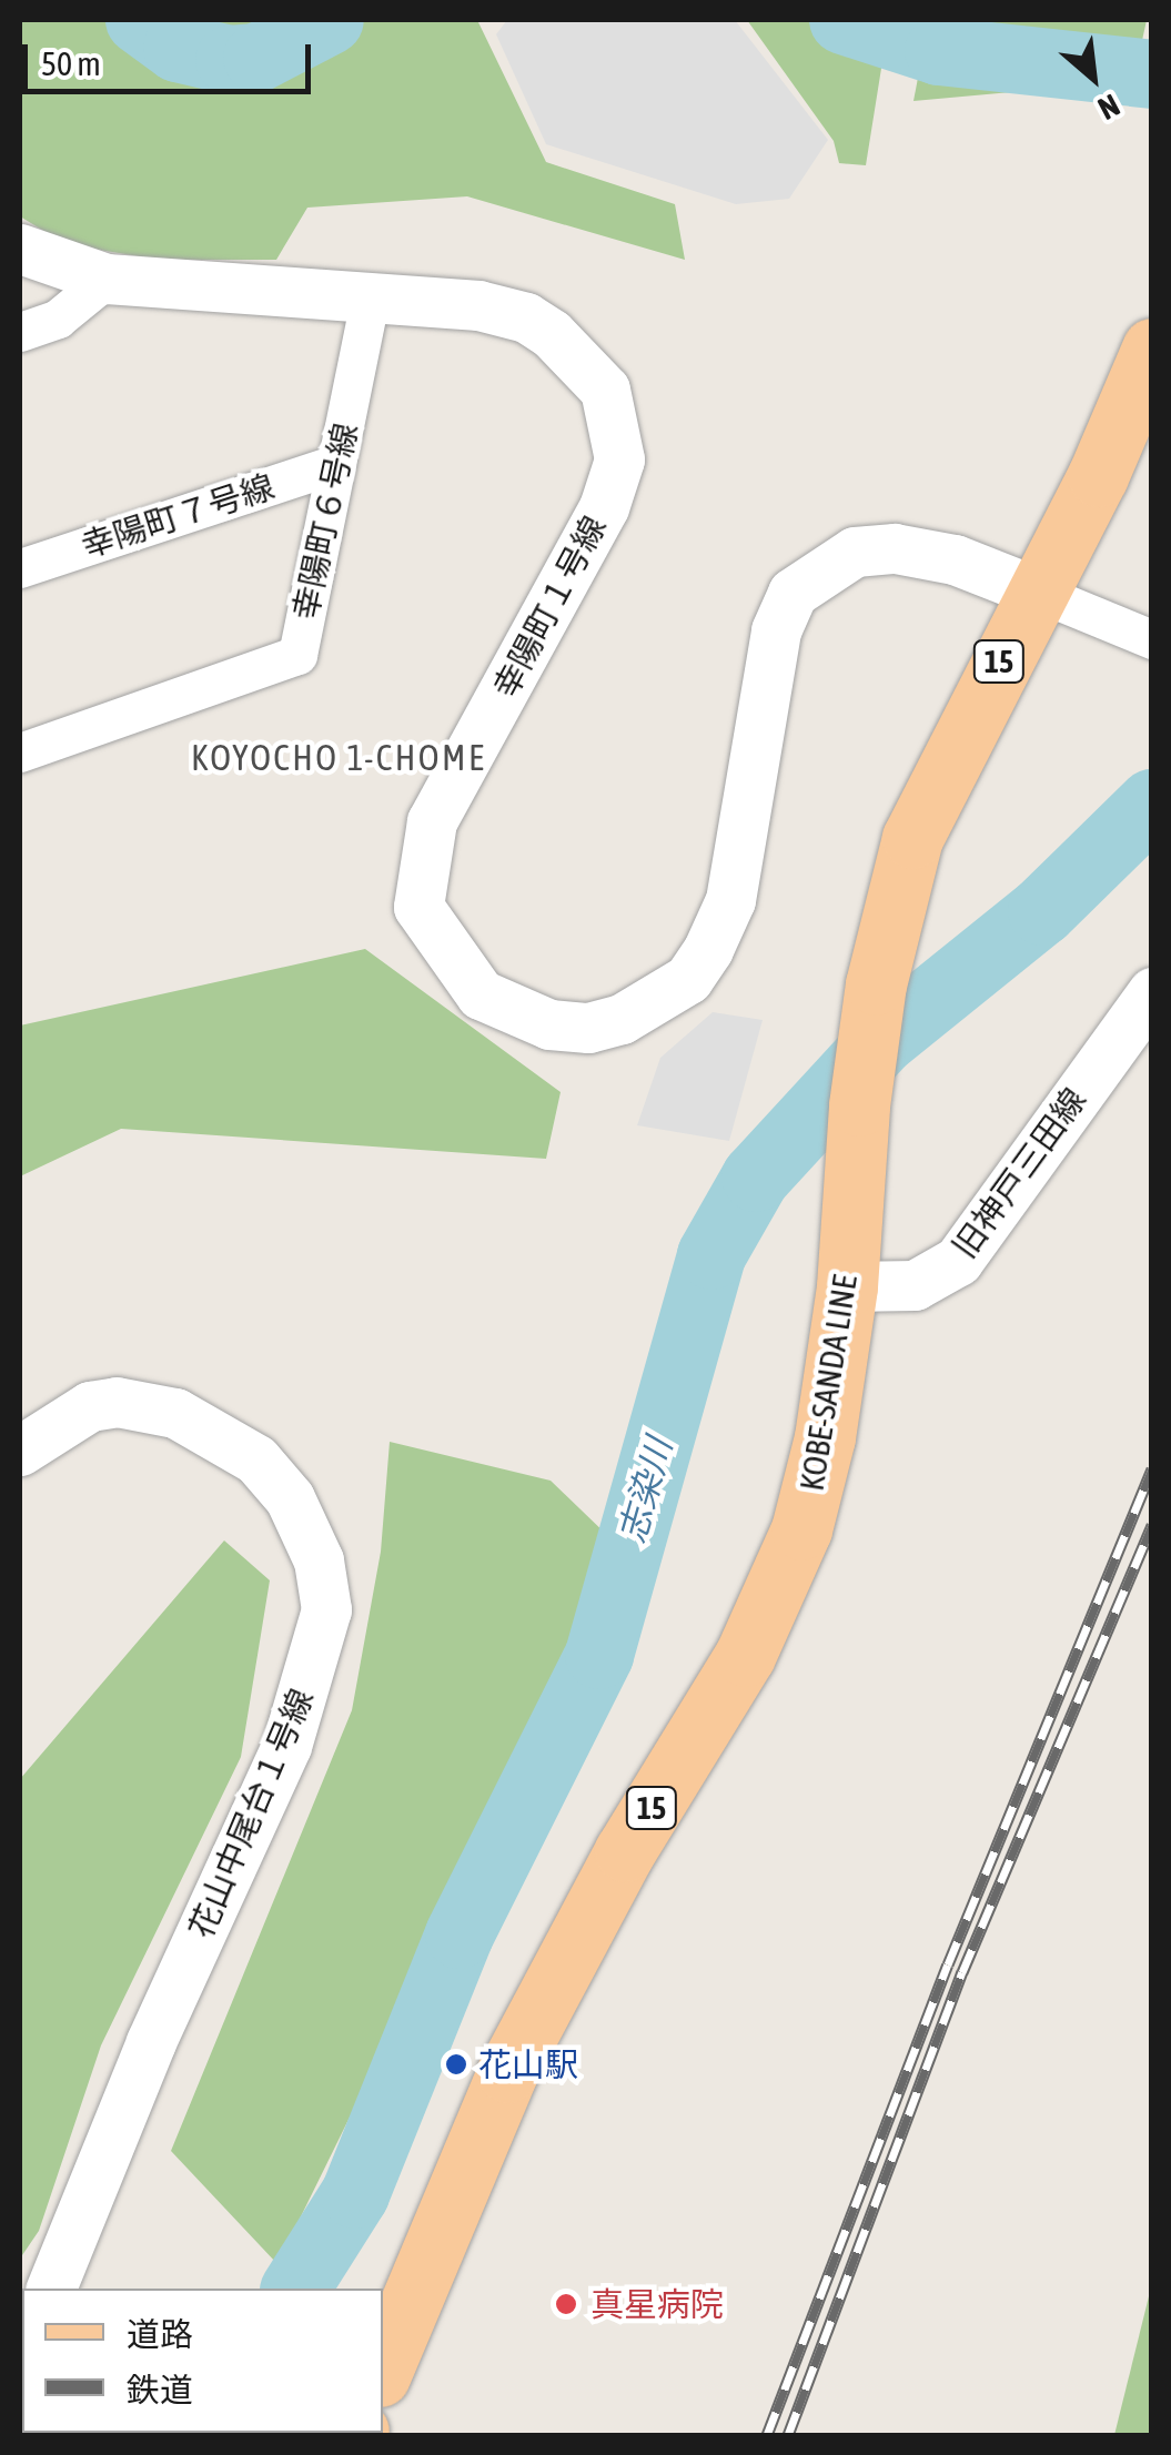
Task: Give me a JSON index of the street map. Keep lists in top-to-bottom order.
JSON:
{
  "streets": {
    "main road": ["15", "KOBE-SANDA LINE"],
    "street": [
      "幸陽町７号線",
      "幸陽町６号線",
      "幸陽町１号線",
      "旧神戸三田線",
      "花山中尾台１号線"
    ]
  },
  "crossings": [
    ["幸陽町７号線", "幸陽町６号線"],
    ["幸陽町６号線", "幸陽町１号線"],
    ["幸陽町１号線", "KOBE-SANDA LINE"],
    ["旧神戸三田線", "KOBE-SANDA LINE"]
  ],
  "districts": ["KOYOCHO 1-CHOME"],
  "water": ["志染川"],
  "places": ["花山駅", "真星病院"],
  "legend": ["道路", "鉄道"],
  "scale_bar": "50 m",
  "north": "bottom right"
}
